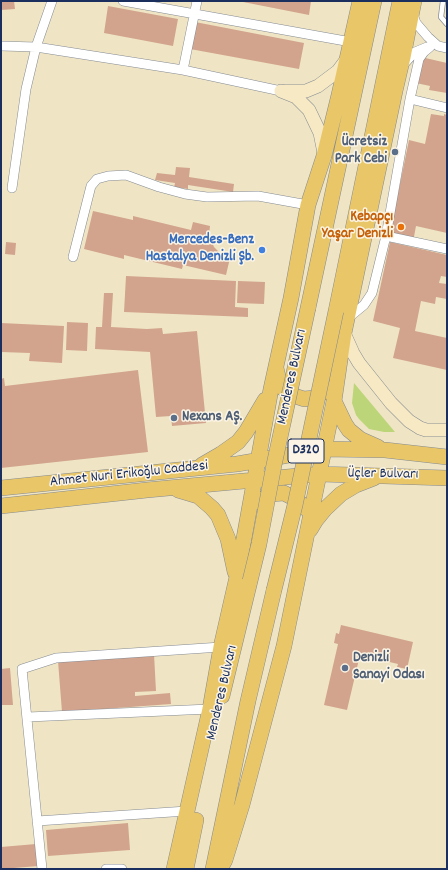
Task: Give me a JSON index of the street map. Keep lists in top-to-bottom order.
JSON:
{
  "streets": {
    "main road": [
      "Menderes Bulvarı",
      "D320",
      "Ahmet Nuri Erikoğlu Caddesi",
      "Üçler Bulvarı"
    ]
  },
  "crossings": [
    ["Ahmet Nuri Erikoğlu Caddesi", "Üçler Bulvarı"]
  ],
  "places": [
    "Ücretsiz Park Cebi",
    "Kebapçı Yaşar Denizli",
    "Mercedes-Benz Hastalya Denizli Şb.",
    "Nexans AŞ.",
    "Denizli Sanayi Odası"
  ]
}
